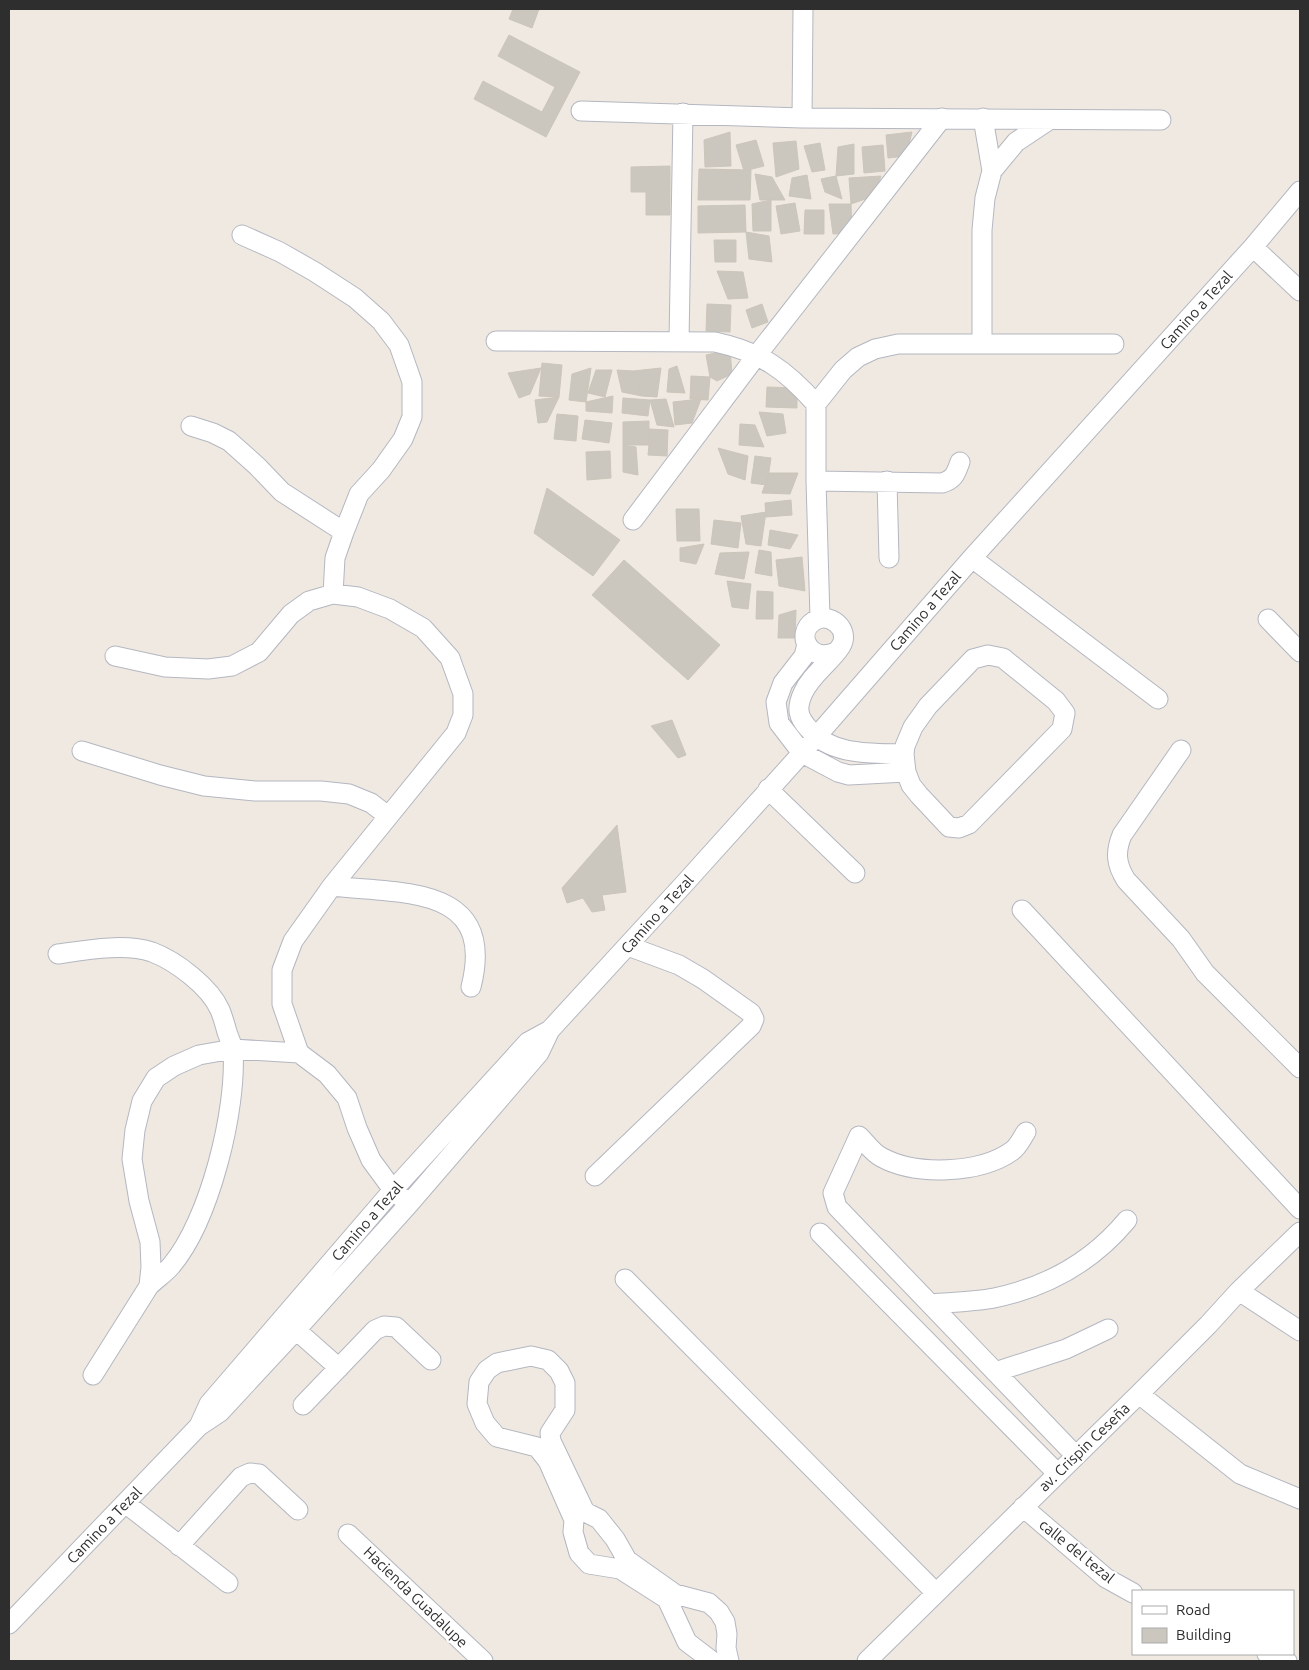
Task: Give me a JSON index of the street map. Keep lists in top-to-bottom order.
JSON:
{
  "streets": {
    "street": [
      "Camino a Tezal",
      "av. Crispin Ceseña",
      "calle del tezal",
      "Hacienda Guadalupe"
    ]
  },
  "crossings": [
    ["av. Crispin Ceseña", "calle del tezal"]
  ],
  "legend": ["Road", "Building"]
}
